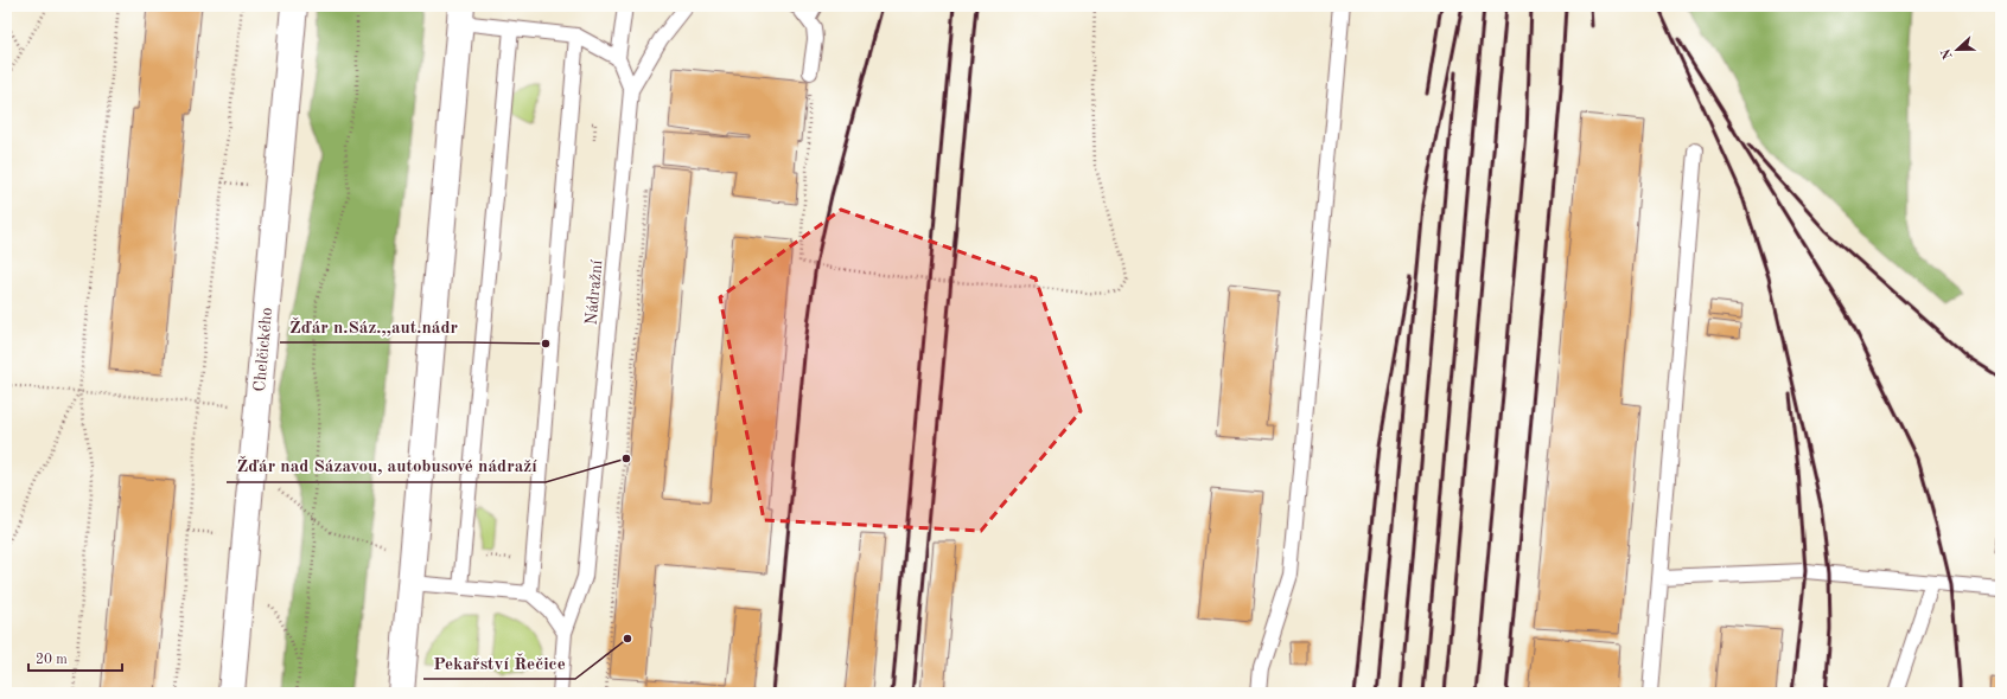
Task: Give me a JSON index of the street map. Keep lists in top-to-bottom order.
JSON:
{
  "streets": {
    "street": ["Chelčického"],
    "lane": ["Nádražní"]
  },
  "places": ["Žďár n.Sáz.,,aut.nádr", "Žďár nad Sázavou, autobusové nádraží", "Pekařství Řečice"],
  "scale_bar": "20 m",
  "north": "left"
}
